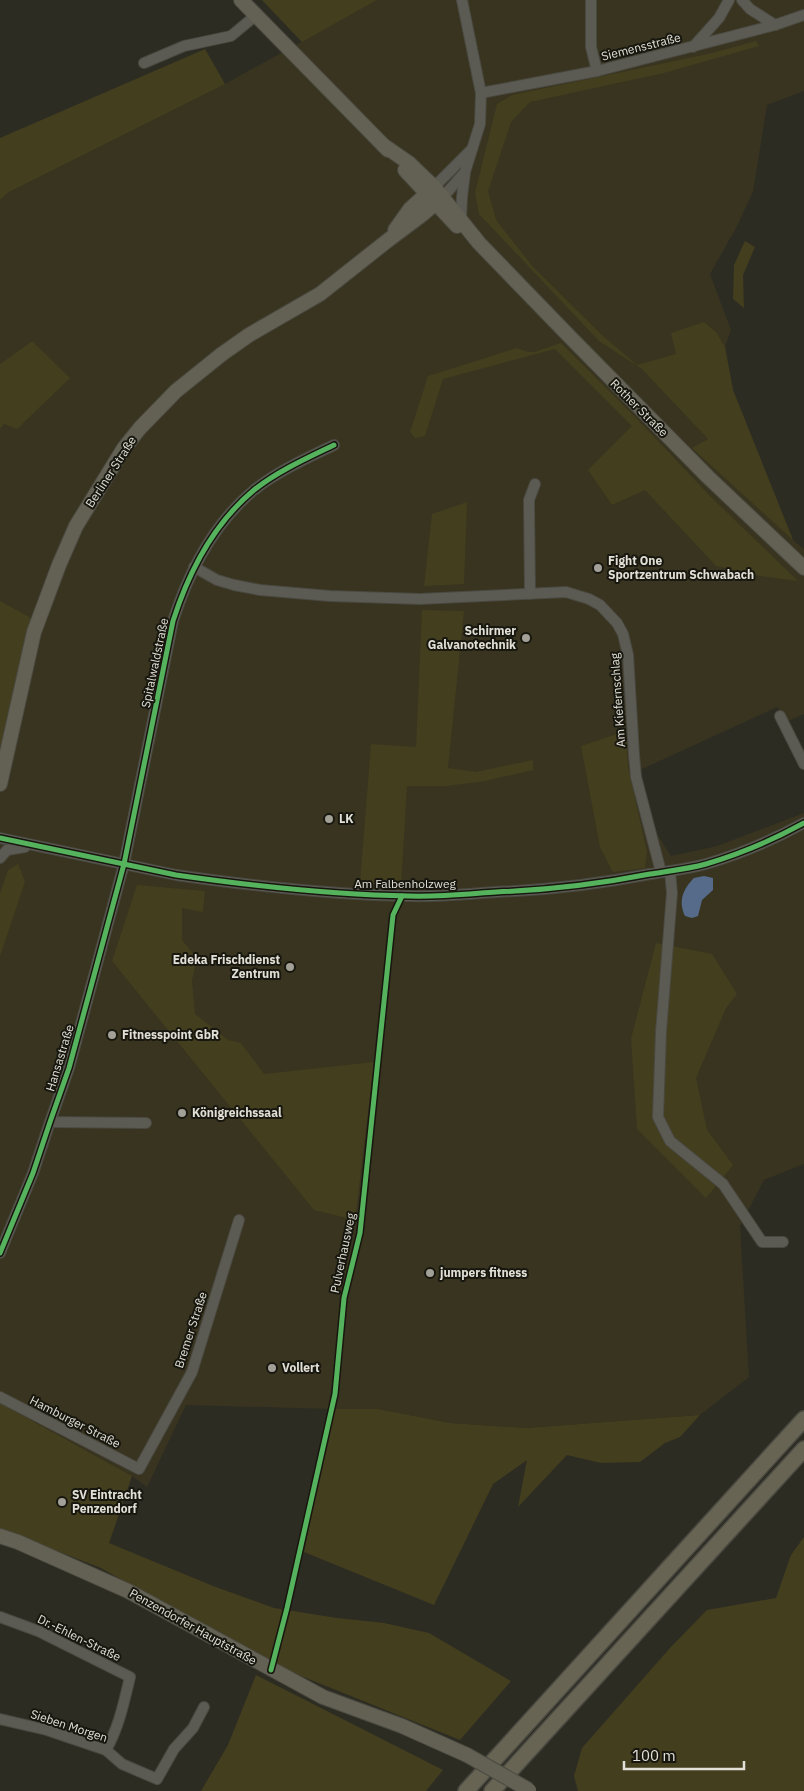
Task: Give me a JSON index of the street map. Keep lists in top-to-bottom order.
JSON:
{
  "streets": {
    "main road": ["Rother Straße", "Berliner Straße", "Penzendorfer Hauptstraße"],
    "street": [
      "Siemensstraße",
      "Spitalwaldstraße",
      "Am Kiefernschlag",
      "Am Falbenholzweg",
      "Hansastraße",
      "Bremer Straße",
      "Hamburger Straße",
      "Dr.-Ehlen-Straße",
      "Sieben Morgen"
    ],
    "cycle path": ["Pulverhausweg"]
  },
  "crossings": [
    ["Rother Straße", "Berliner Straße"],
    ["Spitalwaldstraße", "Am Kiefernschlag"],
    ["Spitalwaldstraße", "Am Falbenholzweg"],
    ["Spitalwaldstraße", "Hansastraße"],
    ["Am Kiefernschlag", "Am Falbenholzweg"],
    ["Am Falbenholzweg", "Hansastraße"],
    ["Bremer Straße", "Hamburger Straße"],
    ["Dr.-Ehlen-Straße", "Sieben Morgen"]
  ],
  "places": [
    "Fight One Sportzentrum Schwabach",
    "Schirmer Galvanotechnik",
    "LK",
    "Edeka Frischdienst Zentrum",
    "Fitnesspoint GbR",
    "Königreichssaal",
    "jumpers fitness",
    "Vollert",
    "SV Eintracht Penzendorf"
  ],
  "scale_bar": "100 m"
}
